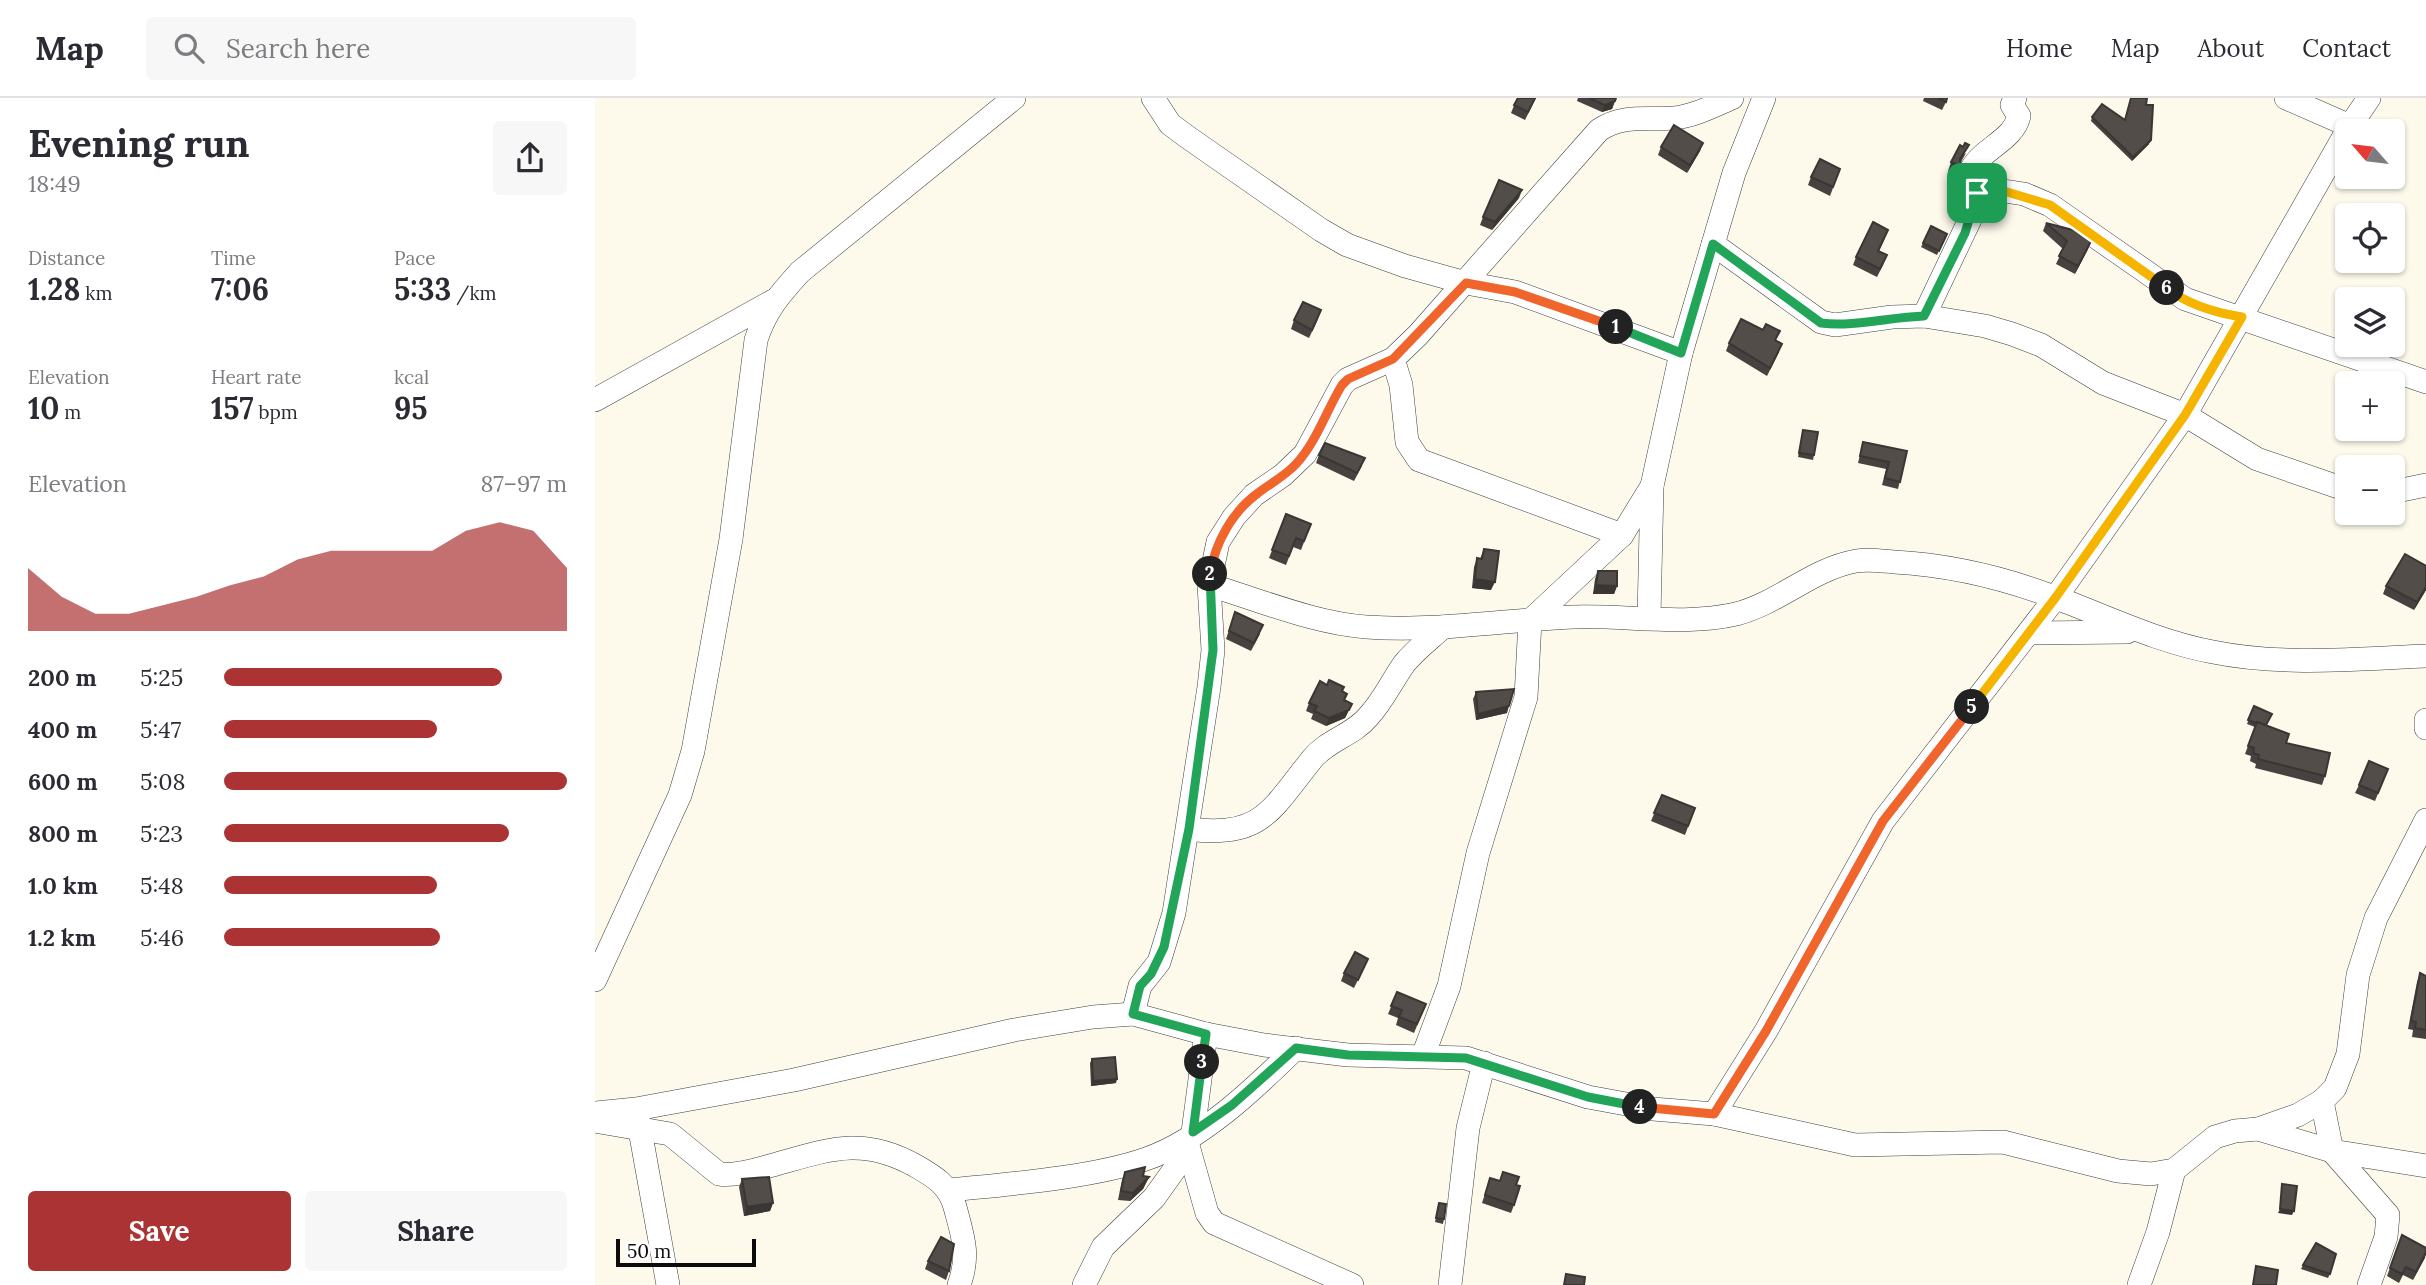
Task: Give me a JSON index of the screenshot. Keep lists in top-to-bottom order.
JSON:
{
  "scale_bar": "50 m",
  "north": "top left",
  "page": {
    "header": "Map",
    "search": "Search here",
    "nav": [
      "Home",
      "Map",
      "About",
      "Contact"
    ],
    "heading": ["Evening run", "18:49"],
    "map_buttons": ["+", "−"],
    "stats": [
      ["Distance", "1.28 km"],
      ["Time", "7:06"],
      ["Pace", "5:33 /km"],
      ["Elevation", "10 m"],
      ["Heart rate", "157 bpm"],
      ["kcal", "95"]
    ],
    "pins": [
      "6",
      "1",
      "2",
      "5",
      "3",
      "4"
    ],
    "chart": ["Elevation", "87–97 m"],
    "list": [
      {
        "name": "200 m",
        "note": "5:25"
      },
      {
        "name": "400 m",
        "note": "5:47"
      },
      {
        "name": "600 m",
        "note": "5:08"
      },
      {
        "name": "800 m",
        "note": "5:23"
      },
      {
        "name": "1.0 km",
        "note": "5:48"
      },
      {
        "name": "1.2 km",
        "note": "5:46"
      }
    ],
    "buttons": ["Save", "Share"],
    "scale": "50 m"
  }
}
